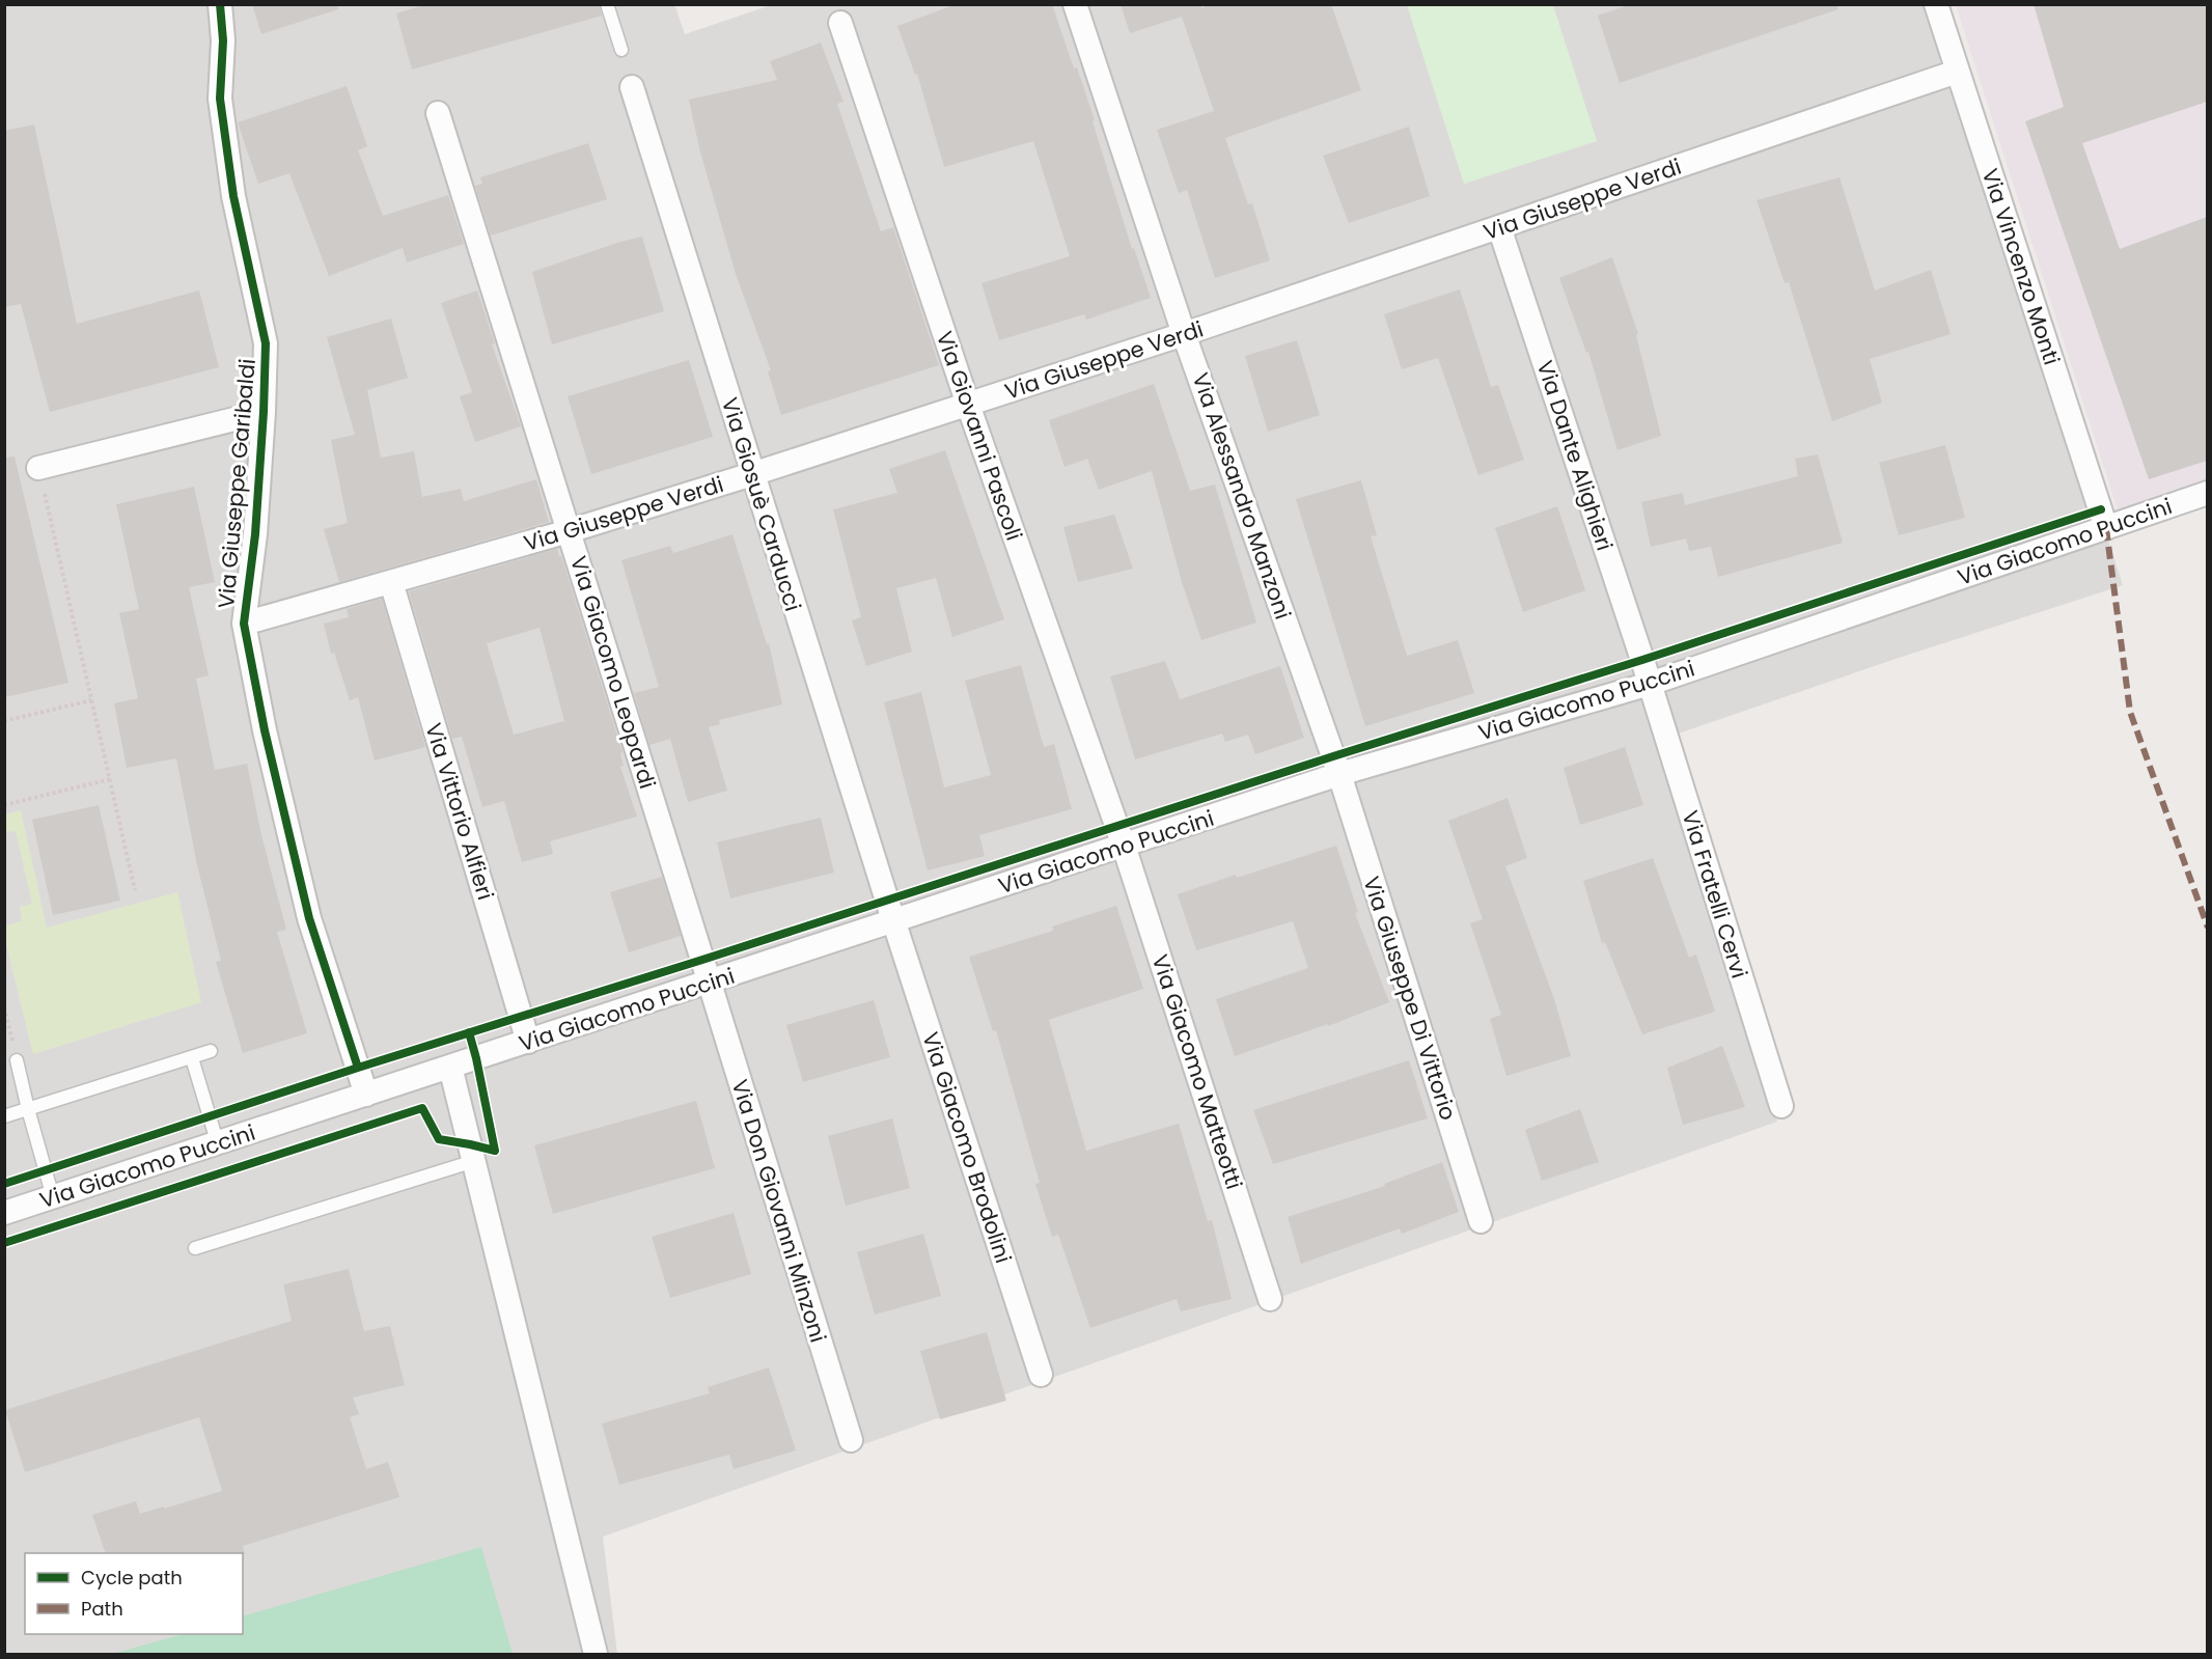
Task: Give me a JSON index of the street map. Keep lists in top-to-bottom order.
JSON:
{
  "streets": {
    "street": [
      "Via Giuseppe Verdi",
      "Via Vincenzo Monti",
      "Via Giovanni Pascoli",
      "Via Dante Alighieri",
      "Via Giuseppe Garibaldi",
      "Via Alessandro Manzoni",
      "Via Giosuè Carducci",
      "Via Giacomo Puccini",
      "Via Giacomo Leopardi",
      "Via Vittorio Alfieri",
      "Via Fratelli Cervi",
      "Via Giuseppe Di Vittorio",
      "Via Giacomo Matteotti",
      "Via Giacomo Brodolini",
      "Via Don Giovanni Minzoni"
    ]
  },
  "crossings": [
    ["Via Giuseppe Verdi", "Via Vincenzo Monti"],
    ["Via Giuseppe Verdi", "Via Giovanni Pascoli"],
    ["Via Giuseppe Verdi", "Via Dante Alighieri"],
    ["Via Giuseppe Verdi", "Via Giuseppe Garibaldi"],
    ["Via Giuseppe Verdi", "Via Alessandro Manzoni"],
    ["Via Giuseppe Verdi", "Via Giosuè Carducci"],
    ["Via Giuseppe Verdi", "Via Giacomo Leopardi"],
    ["Via Giuseppe Verdi", "Via Vittorio Alfieri"],
    ["Via Vincenzo Monti", "Via Giacomo Puccini"],
    ["Via Giovanni Pascoli", "Via Giacomo Puccini"],
    ["Via Giovanni Pascoli", "Via Giacomo Matteotti"],
    ["Via Dante Alighieri", "Via Giacomo Puccini"],
    ["Via Dante Alighieri", "Via Fratelli Cervi"],
    ["Via Giuseppe Garibaldi", "Via Giacomo Puccini"],
    ["Via Alessandro Manzoni", "Via Giacomo Puccini"],
    ["Via Alessandro Manzoni", "Via Giuseppe Di Vittorio"],
    ["Via Giosuè Carducci", "Via Giacomo Puccini"],
    ["Via Giosuè Carducci", "Via Giacomo Brodolini"],
    ["Via Giacomo Puccini", "Via Giacomo Leopardi"],
    ["Via Giacomo Puccini", "Via Vittorio Alfieri"],
    ["Via Giacomo Puccini", "Via Fratelli Cervi"],
    ["Via Giacomo Puccini", "Via Giuseppe Di Vittorio"],
    ["Via Giacomo Puccini", "Via Giacomo Matteotti"],
    ["Via Giacomo Puccini", "Via Giacomo Brodolini"],
    ["Via Giacomo Puccini", "Via Don Giovanni Minzoni"],
    ["Via Giacomo Leopardi", "Via Don Giovanni Minzoni"]
  ],
  "legend": ["Cycle path", "Path"]
}
